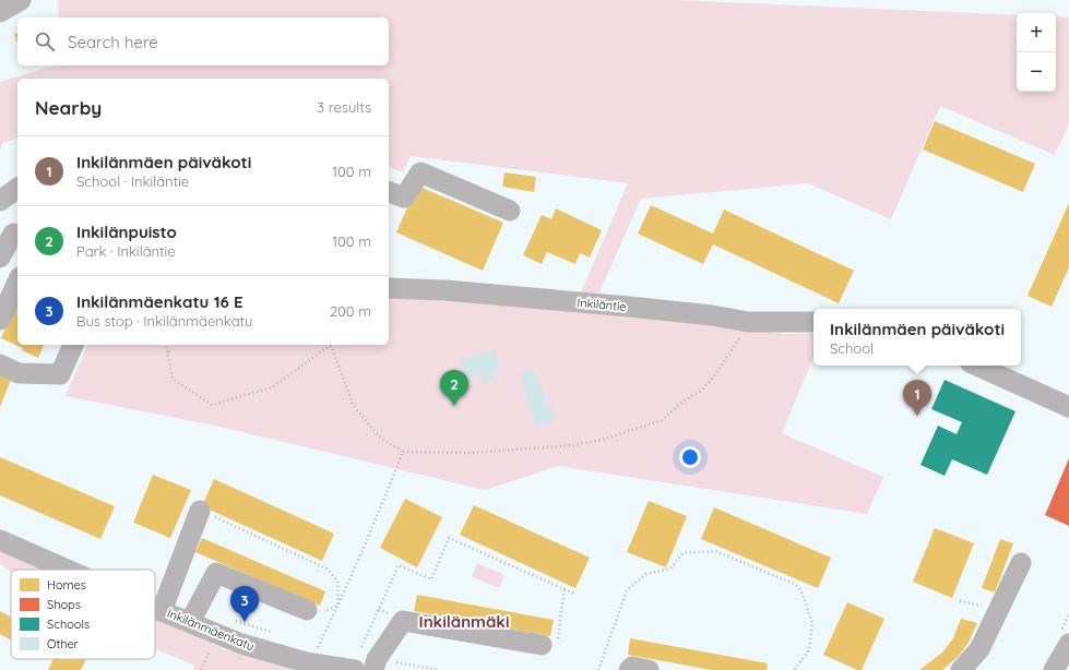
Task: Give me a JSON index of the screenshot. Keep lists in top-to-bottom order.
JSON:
{
  "streets": {
    "street": ["Inkiläntie", "Inkilänmäenkatu"]
  },
  "districts": ["Inkilänmäki"],
  "legend": [
    "Homes",
    "Shops",
    "Schools",
    "Other"
  ],
  "page": {
    "map_buttons": ["+", "−"],
    "search": "Search here",
    "heading": ["Nearby", "3 results"],
    "list": [
      {
        "mark": "1",
        "name": "Inkilänmäen päiväkoti",
        "note": "School · Inkiläntie",
        "value": "100 m"
      },
      {
        "mark": "2",
        "name": "Inkilänpuisto",
        "note": "Park · Inkiläntie",
        "value": "100 m"
      },
      {
        "mark": "3",
        "name": "Inkilänmäenkatu 16 E",
        "note": "Bus stop · Inkilänmäenkatu",
        "value": "200 m"
      }
    ],
    "popup": ["Inkilänmäen päiväkoti", "School"],
    "pins": ["2", "1", "3"]
  }
}
